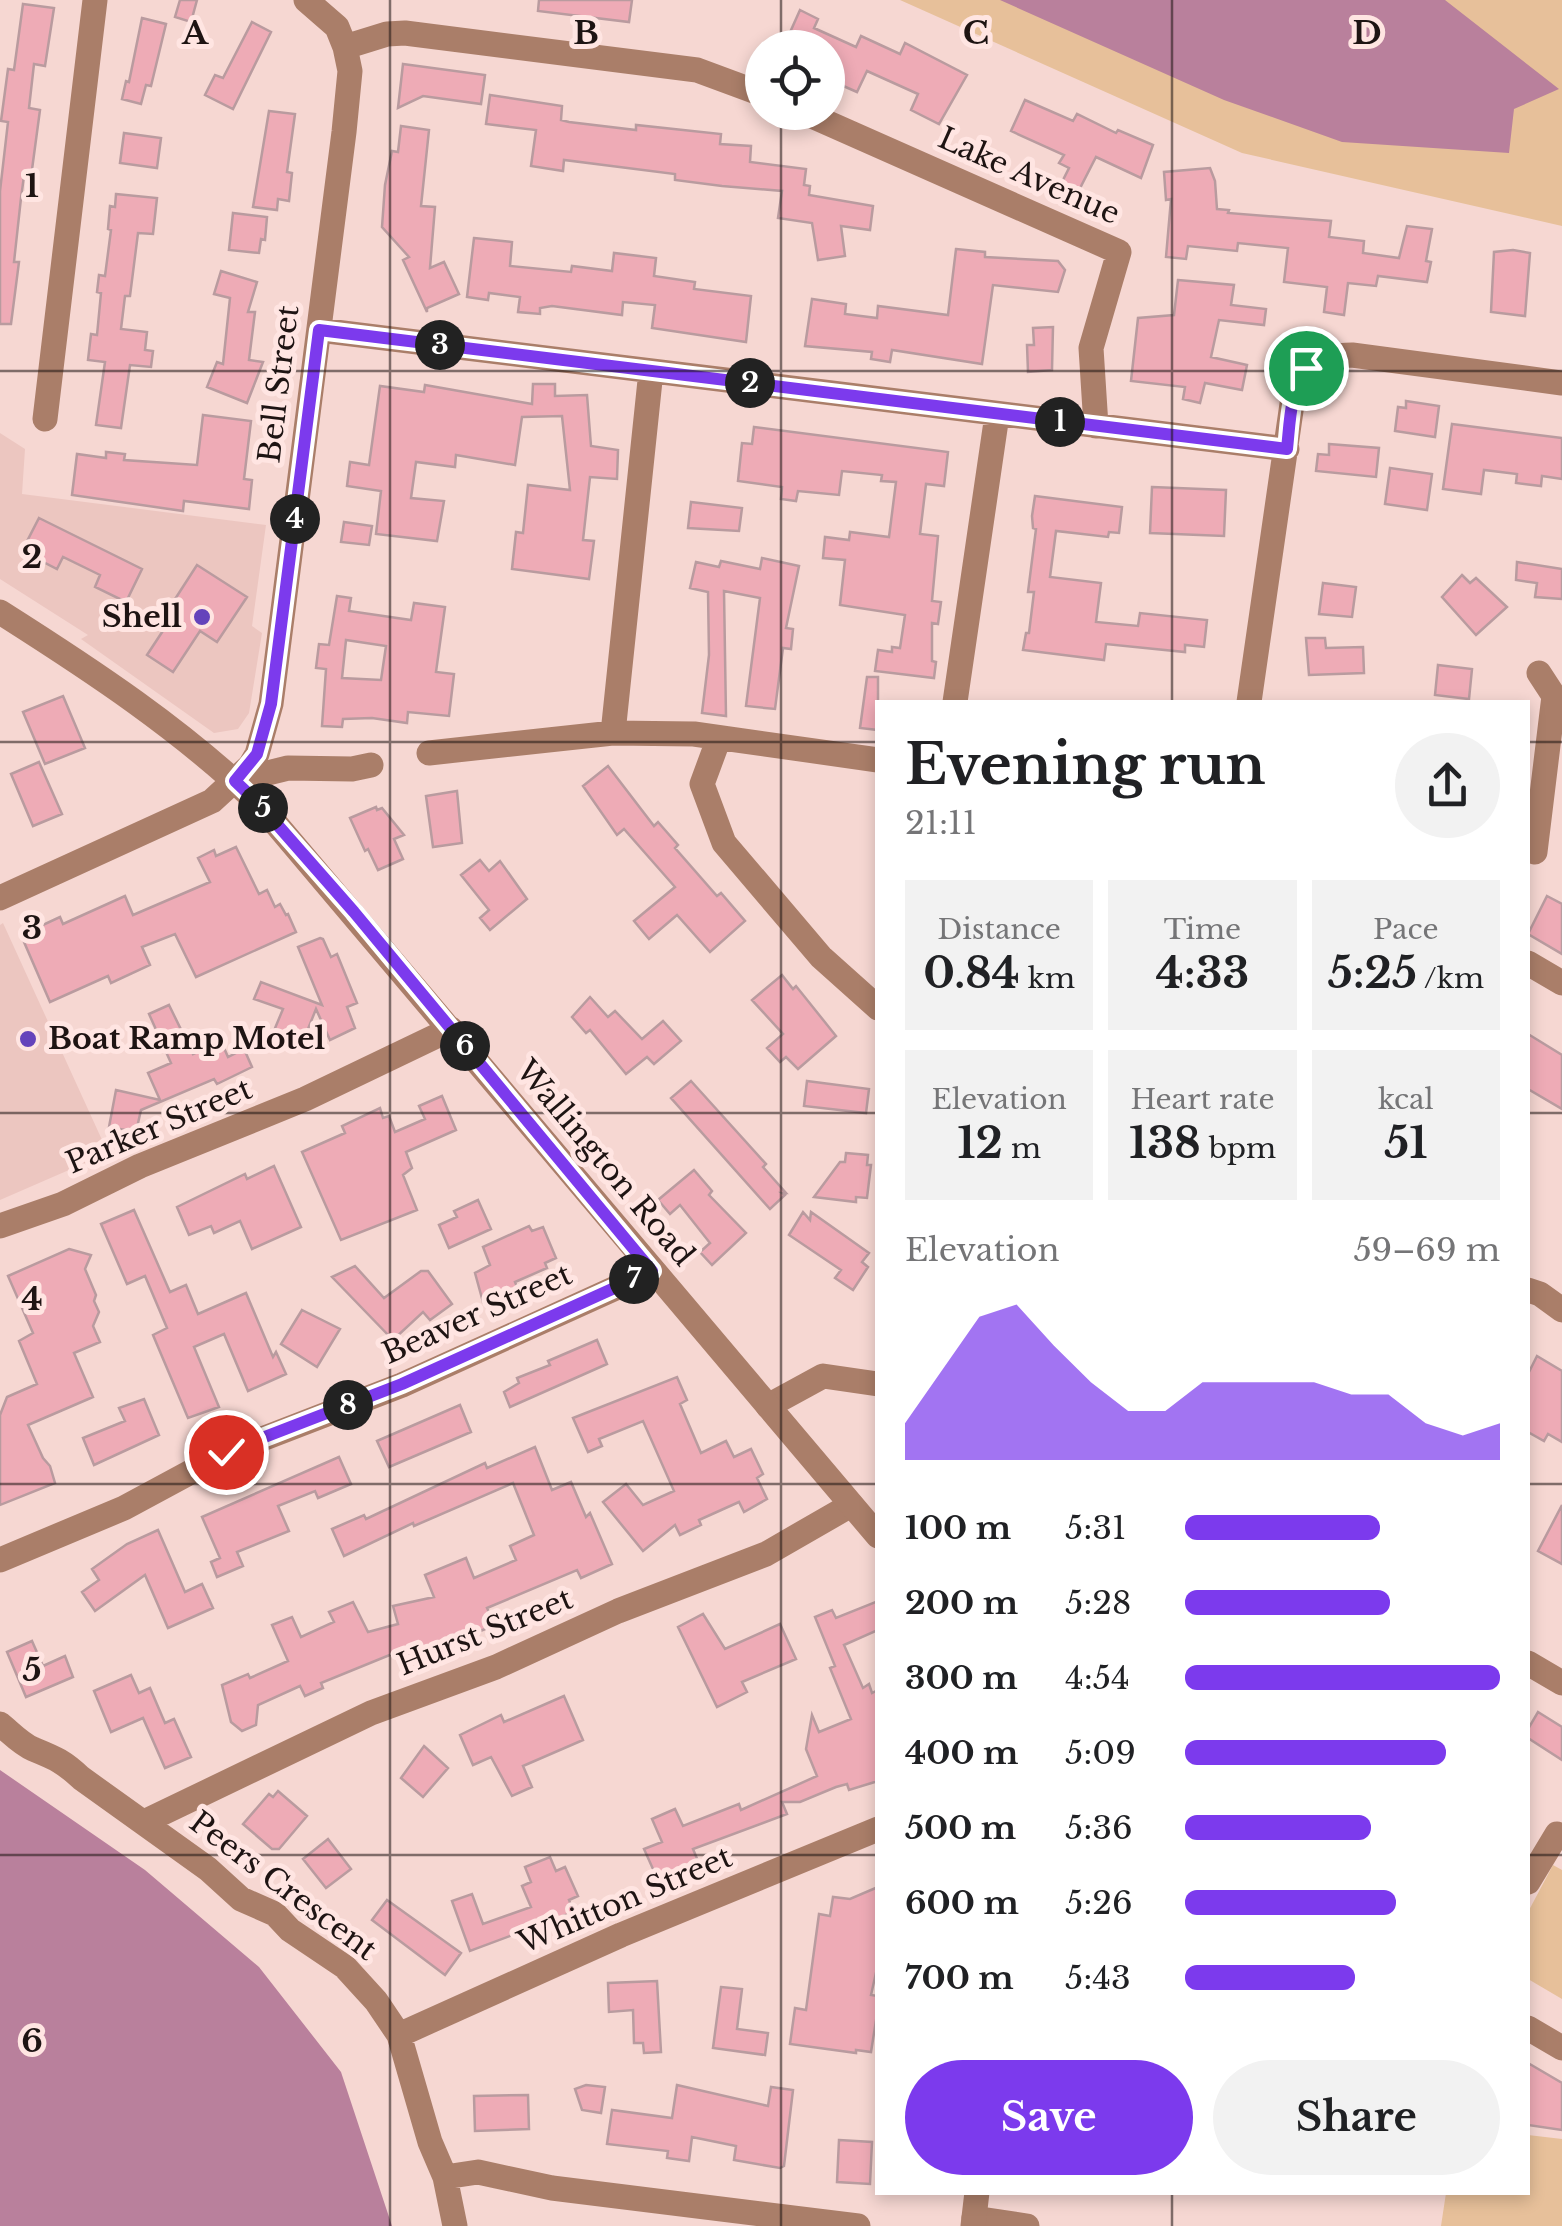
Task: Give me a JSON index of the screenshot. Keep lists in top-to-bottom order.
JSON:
{
  "streets": {
    "street": [
      "Lake Avenue",
      "Bell Street",
      "Parker Street",
      "Wallington Road",
      "Beaver Street",
      "Hurst Street",
      "Peers Crescent",
      "Whitton Street"
    ]
  },
  "crossings": [
    ["Bell Street", "Wallington Road"],
    ["Parker Street", "Wallington Road"],
    ["Wallington Road", "Beaver Street"],
    ["Wallington Road", "Hurst Street"],
    ["Hurst Street", "Peers Crescent"],
    ["Peers Crescent", "Whitton Street"]
  ],
  "places": ["Shell", "Boat Ramp Motel"],
  "page": {
    "pins": [
      "3",
      "2",
      "1",
      "4",
      "5",
      "6",
      "7",
      "8"
    ],
    "heading": ["Evening run", "21:11"],
    "stats": [
      ["Distance", "0.84 km"],
      ["Time", "4:33"],
      ["Pace", "5:25 /km"],
      ["Elevation", "12 m"],
      ["Heart rate", "138 bpm"],
      ["kcal", "51"]
    ],
    "chart": ["Elevation", "59–69 m"],
    "list": [
      {
        "name": "100 m",
        "note": "5:31"
      },
      {
        "name": "200 m",
        "note": "5:28"
      },
      {
        "name": "300 m",
        "note": "4:54"
      },
      {
        "name": "400 m",
        "note": "5:09"
      },
      {
        "name": "500 m",
        "note": "5:36"
      },
      {
        "name": "600 m",
        "note": "5:26"
      },
      {
        "name": "700 m",
        "note": "5:43"
      }
    ],
    "buttons": ["Save", "Share"]
  },
  "grid": {
    "columns": [
      "A",
      "B",
      "C",
      "D"
    ],
    "rows": [
      "1",
      "2",
      "3",
      "4",
      "5",
      "6"
    ]
  }
}
